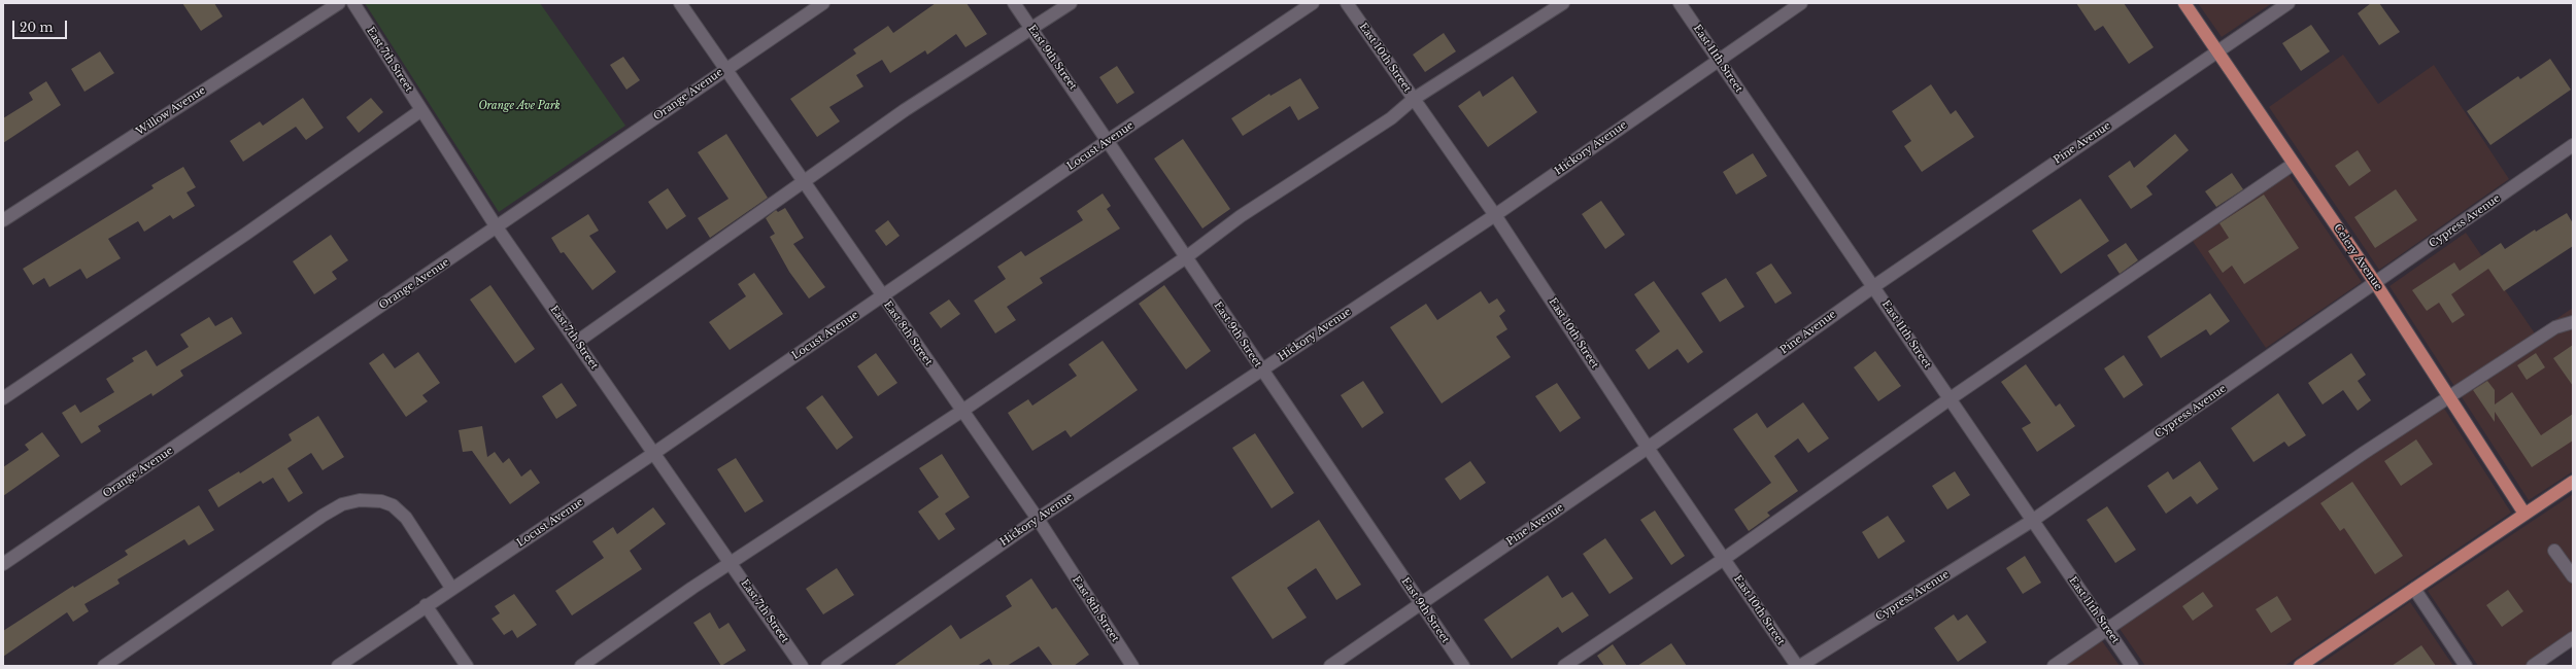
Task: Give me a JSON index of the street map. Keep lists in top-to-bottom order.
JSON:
{
  "streets": {
    "main road": ["Celery Avenue"],
    "street": [
      "East 9th Street",
      "East 10th Street",
      "East 11th Street",
      "East 7th Street",
      "Orange Avenue",
      "Willow Avenue",
      "Pine Avenue",
      "Locust Avenue",
      "Hickory Avenue",
      "Cypress Avenue",
      "East 8th Street"
    ]
  },
  "crossings": [
    ["East 9th Street", "Pine Avenue"],
    ["East 9th Street", "Locust Avenue"],
    ["East 9th Street", "Hickory Avenue"],
    ["East 10th Street", "Pine Avenue"],
    ["East 10th Street", "Hickory Avenue"],
    ["East 11th Street", "Pine Avenue"],
    ["East 11th Street", "Hickory Avenue"],
    ["East 11th Street", "Cypress Avenue"],
    ["East 7th Street", "Orange Avenue"],
    ["East 7th Street", "Locust Avenue"],
    ["Orange Avenue", "East 8th Street"],
    ["Pine Avenue", "Celery Avenue"],
    ["Locust Avenue", "East 8th Street"],
    ["Hickory Avenue", "East 8th Street"],
    ["Cypress Avenue", "Celery Avenue"]
  ],
  "parks": ["Orange Ave Park"],
  "scale_bar": "20 m"
}
